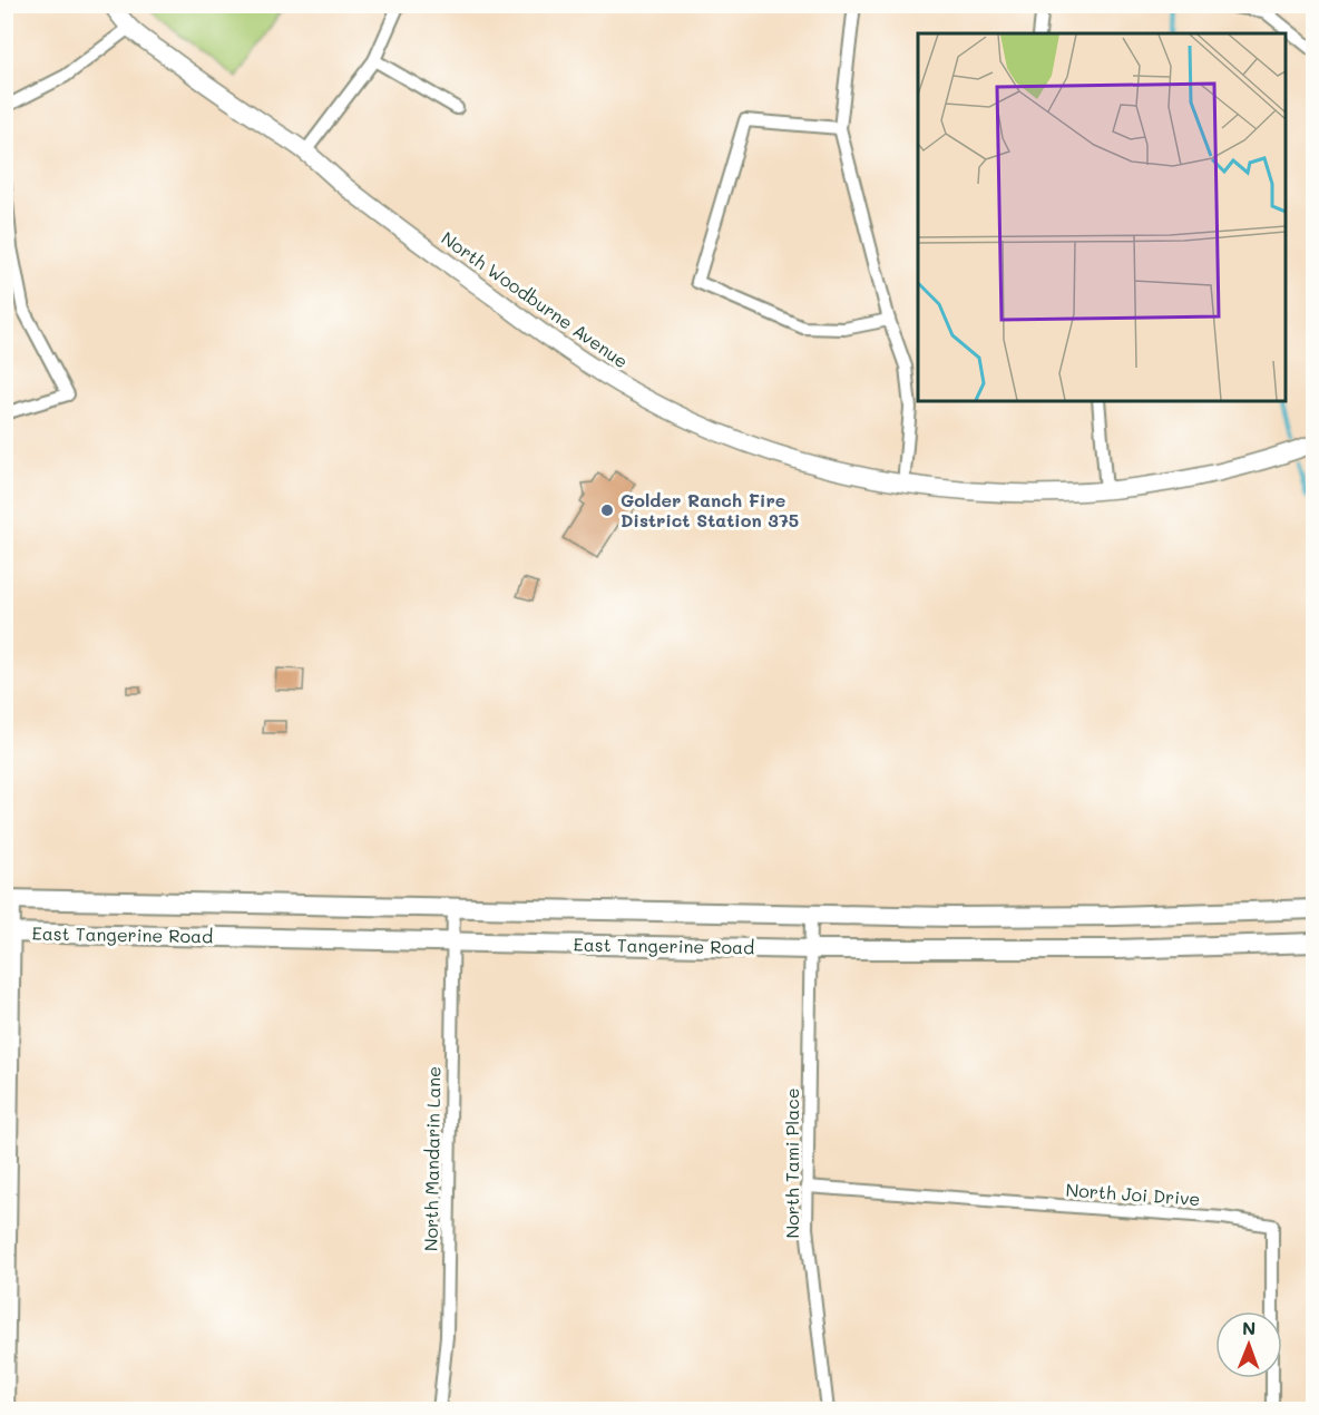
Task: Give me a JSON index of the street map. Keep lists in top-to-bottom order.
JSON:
{
  "streets": {
    "main road": ["East Tangerine Road"],
    "street": [
      "North Woodburne Avenue",
      "North Mandarin Lane",
      "North Tami Place",
      "North Joi Drive"
    ]
  },
  "crossings": [
    ["East Tangerine Road", "North Mandarin Lane"],
    ["East Tangerine Road", "North Tami Place"],
    ["North Tami Place", "North Joi Drive"]
  ],
  "places": ["Golder Ranch Fire District Station 375"],
  "north": "top"
}
